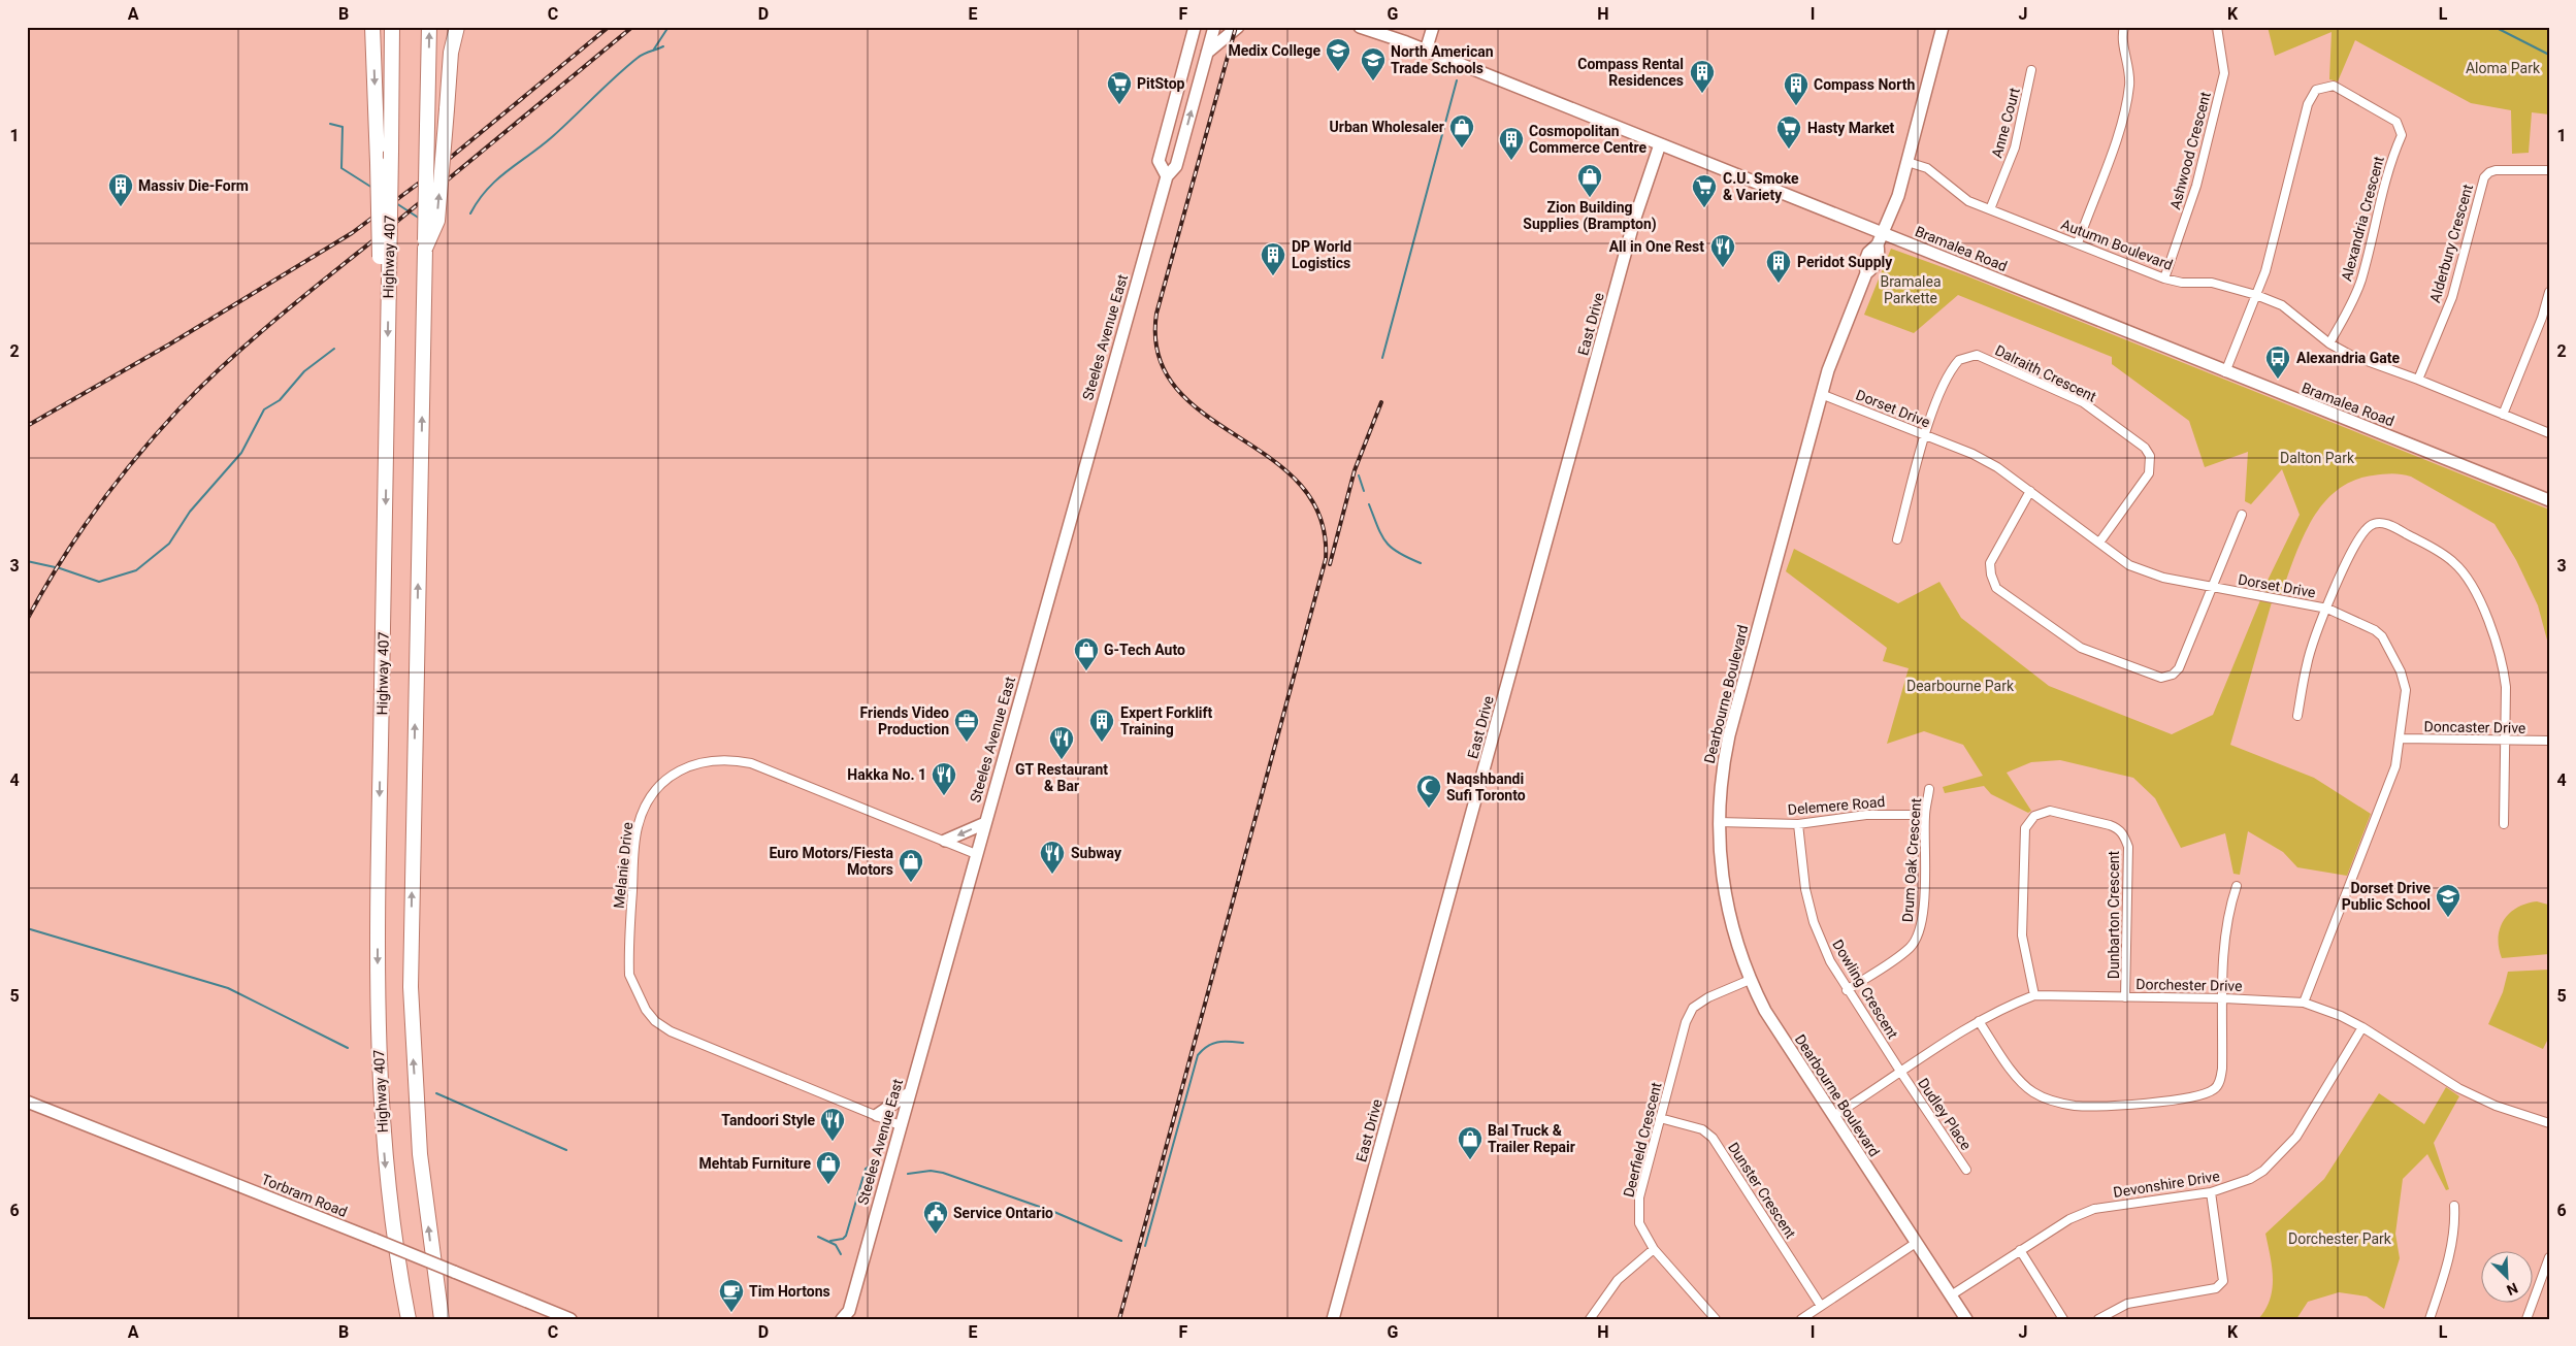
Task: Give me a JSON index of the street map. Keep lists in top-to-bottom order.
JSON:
{
  "streets": {
    "highway": ["Highway 407"],
    "main road": [
      "Bramalea Road",
      "East Drive",
      "Steeles Avenue East",
      "Dearbourne Boulevard",
      "Torbram Road"
    ],
    "street": [
      "Anne Court",
      "Ashwood Crescent",
      "Alexandria Crescent",
      "Alderbury Crescent",
      "Autumn Boulevard",
      "Dalraith Crescent",
      "Dorset Drive",
      "Doncaster Drive",
      "Delemere Road",
      "Drum Oak Crescent",
      "Melanie Drive",
      "Dunbarton Crescent",
      "Dorchester Drive",
      "Dowling Crescent",
      "Dudley Place",
      "Deerfield Crescent",
      "Devonshire Drive",
      "Dunster Crescent"
    ]
  },
  "crossings": [
    ["Anne Court", "Autumn Boulevard"],
    ["Ashwood Crescent", "Autumn Boulevard"],
    ["Alexandria Crescent", "Autumn Boulevard"],
    ["Alderbury Crescent", "Autumn Boulevard"],
    ["Autumn Boulevard", "Dearbourne Boulevard"],
    ["Bramalea Road", "East Drive"],
    ["Bramalea Road", "Dearbourne Boulevard"],
    ["Steeles Avenue East", "Melanie Drive"],
    ["Dalraith Crescent", "Dorset Drive"],
    ["Dorset Drive", "Dearbourne Boulevard"],
    ["Dorset Drive", "Doncaster Drive"],
    ["Dorset Drive", "Dorchester Drive"],
    ["Dearbourne Boulevard", "Delemere Road"],
    ["Dearbourne Boulevard", "Dorchester Drive"],
    ["Dearbourne Boulevard", "Deerfield Crescent"],
    ["Dearbourne Boulevard", "Devonshire Drive"],
    ["Delemere Road", "Drum Oak Crescent"],
    ["Delemere Road", "Dowling Crescent"],
    ["Drum Oak Crescent", "Dowling Crescent"],
    ["Dunbarton Crescent", "Dorchester Drive"],
    ["Dorchester Drive", "Dowling Crescent"],
    ["Dorchester Drive", "Dudley Place"],
    ["Dorchester Drive", "Devonshire Drive"],
    ["Dowling Crescent", "Dudley Place"],
    ["Deerfield Crescent", "Dunster Crescent"]
  ],
  "parks": [
    "Aloma Park",
    "Bramalea Parkette",
    "Dalton Park",
    "Dearbourne Park",
    "Dorchester Park"
  ],
  "places": {
    "school or university": ["Medix College", "North American Trade Schools", "Dorset Drive Public School"],
    "building": [
      "Compass Rental Residences",
      "Compass North",
      "Cosmopolitan Commerce Centre",
      "Massiv Die-Form",
      "DP World Logistics",
      "Peridot Supply",
      "Expert Forklift Training"
    ],
    "supermarket": ["PitStop", "Hasty Market", "C.U. Smoke & Variety"],
    "shop": [
      "Urban Wholesaler",
      "Zion Building Supplies (Brampton)",
      "G-Tech Auto",
      "Euro Motors/Fiesta Motors",
      "Bal Truck & Trailer Repair",
      "Mehtab Furniture"
    ],
    "restaurant": [
      "All in One Rest",
      "GT Restaurant & Bar",
      "Hakka No. 1",
      "Subway",
      "Tandoori Style"
    ],
    "bus stop": ["Alexandria Gate"],
    "office": ["Friends Video Production"],
    "mosque": ["Naqshbandi Sufi Toronto"],
    "public building": ["Service Ontario"],
    "cafe": ["Tim Hortons"]
  },
  "north": "bottom right",
  "grid": {
    "columns": [
      "A",
      "B",
      "C",
      "D",
      "E",
      "F",
      "G",
      "H",
      "I",
      "J",
      "K",
      "L"
    ],
    "rows": [
      "1",
      "2",
      "3",
      "4",
      "5",
      "6"
    ]
  }
}
